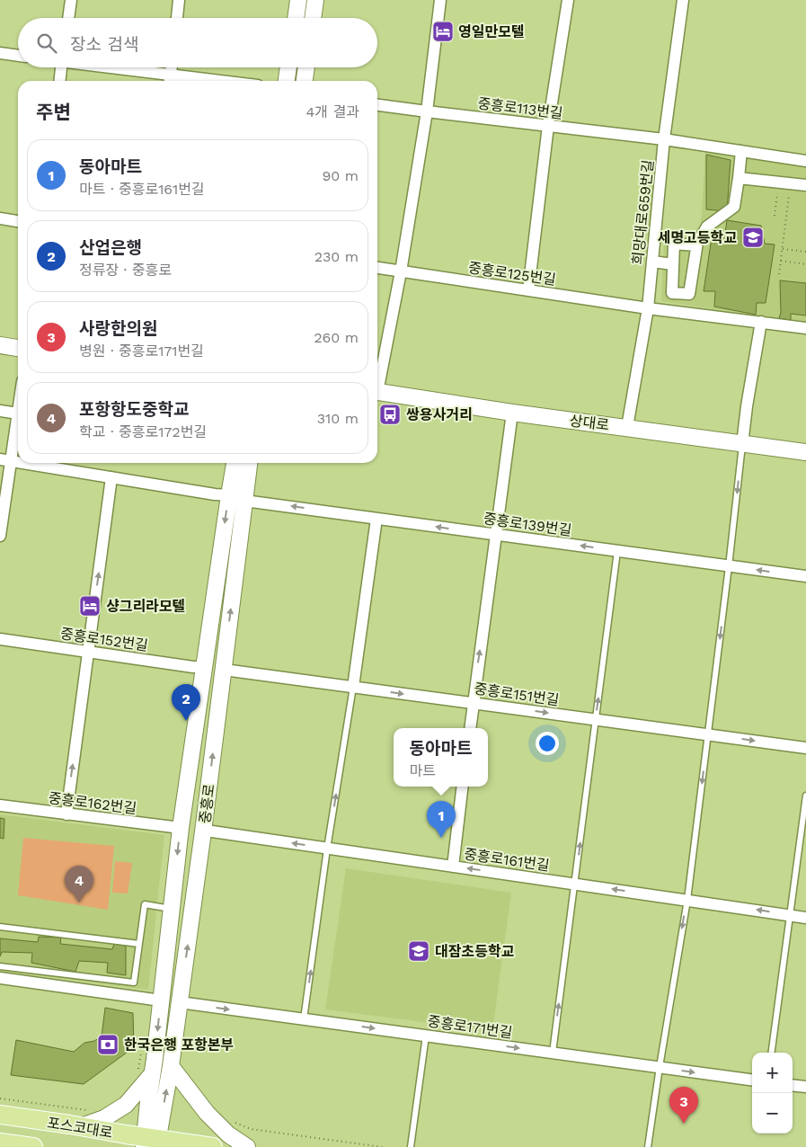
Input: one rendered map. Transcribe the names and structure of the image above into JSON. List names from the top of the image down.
{
  "streets": {
    "main road": ["상대로", "중흥로", "포스코대로"],
    "street": [
      "중흥로113번길",
      "희망대로659번길",
      "중흥로125번길",
      "중흥로139번길",
      "중흥로152번길",
      "중흥로151번길",
      "중흥로162번길",
      "중흥로161번길",
      "중흥로171번길"
    ]
  },
  "crossings": [
    ["중흥로113번길", "희망대로659번길"],
    ["희망대로659번길", "중흥로125번길"],
    ["희망대로659번길", "상대로"],
    ["중흥로139번길", "중흥로"],
    ["중흥로152번길", "중흥로"],
    ["중흥로151번길", "중흥로"],
    ["중흥로162번길", "중흥로"],
    ["중흥로", "중흥로161번길"],
    ["중흥로", "중흥로171번길"],
    ["중흥로", "포스코대로"]
  ],
  "one_way": [
    "중흥로139번길",
    "중흥로151번길",
    "중흥로161번길",
    "중흥로171번길"
  ],
  "places": {
    "hotel": ["영일만모텔", "샹그리라모텔"],
    "school or university": ["세명고등학교", "대잠초등학교"],
    "bus stop": ["쌍용사거리"],
    "bank": ["한국은행 포항본부"]
  },
  "page": {
    "search": "장소 검색",
    "heading": ["주변", "4개 결과"],
    "list": [
      {
        "mark": "1",
        "name": "동아마트",
        "note": "마트 · 중흥로161번길",
        "value": "90 m"
      },
      {
        "mark": "2",
        "name": "산업은행",
        "note": "정류장 · 중흥로",
        "value": "230 m"
      },
      {
        "mark": "3",
        "name": "사랑한의원",
        "note": "병원 · 중흥로171번길",
        "value": "260 m"
      },
      {
        "mark": "4",
        "name": "포항항도중학교",
        "note": "학교 · 중흥로172번길",
        "value": "310 m"
      }
    ],
    "pins": [
      "2",
      "1",
      "4",
      "3"
    ],
    "popup": ["동아마트", "마트"],
    "map_buttons": ["+", "−"]
  }
}
